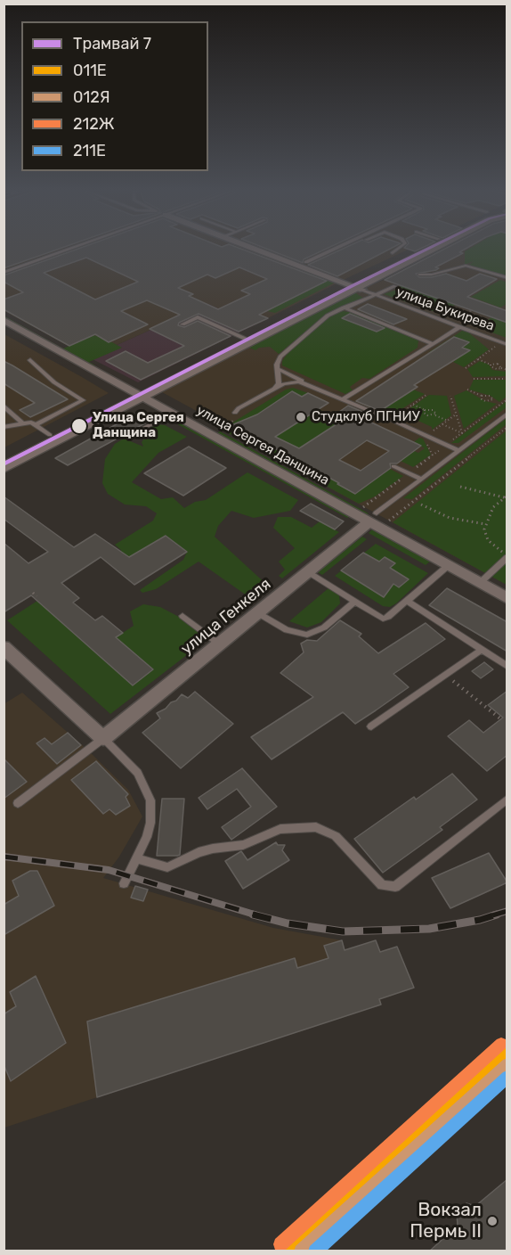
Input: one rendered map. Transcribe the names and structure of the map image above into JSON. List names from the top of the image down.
{
  "streets": {
    "street": ["улица Букирева", "улица Сергея Данщина", "улица Генкеля"]
  },
  "crossings": [
    ["улица Сергея Данщина", "улица Генкеля"]
  ],
  "places": ["Студклуб ПГНИУ", "Улица Сергея Данщина", "Вокзал Пермь II"],
  "lines": [
    "tram line 7",
    "transit line 212Ж",
    "transit line 011Е",
    "transit line 012Я",
    "transit line 211Е"
  ],
  "legend": [
    "Трамвай 7",
    "011Е",
    "012Я",
    "212Ж",
    "211Е"
  ]
}
